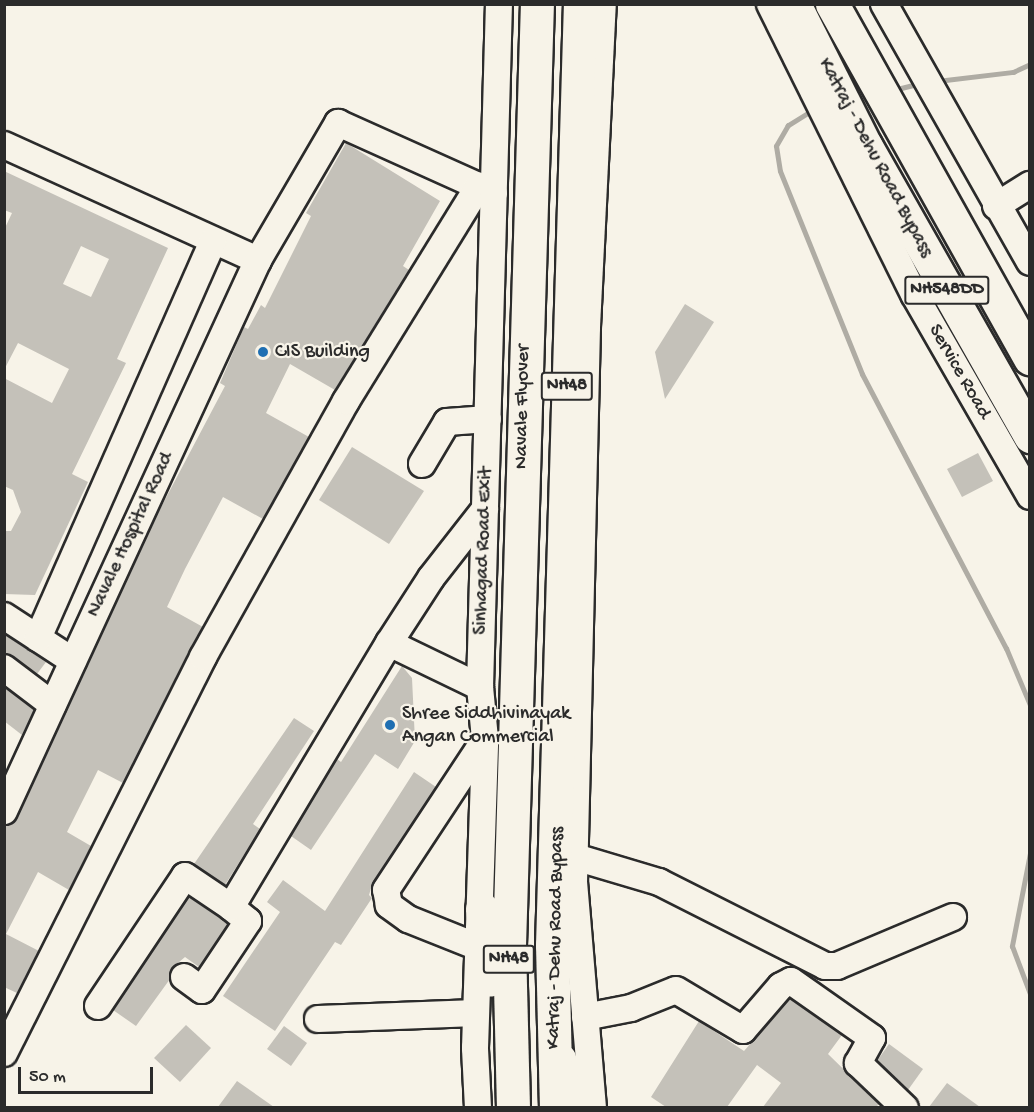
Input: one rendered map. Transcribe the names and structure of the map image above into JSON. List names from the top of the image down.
{
  "streets": {
    "highway": [
      "Katraj - Dehu Road Bypass",
      "NH548DD",
      "NH48",
      "Navale Flyover"
    ],
    "street": ["Service Road", "Navale Hospital Road", "Sinhagad Road Exit"]
  },
  "crossings": [
    ["Katraj - Dehu Road Bypass", "Service Road"],
    ["Navale Hospital Road", "Sinhagad Road Exit"]
  ],
  "places": ["CIS Building", "Shree Siddhivinayak Angan Commercial"],
  "scale_bar": "50 m"
}
